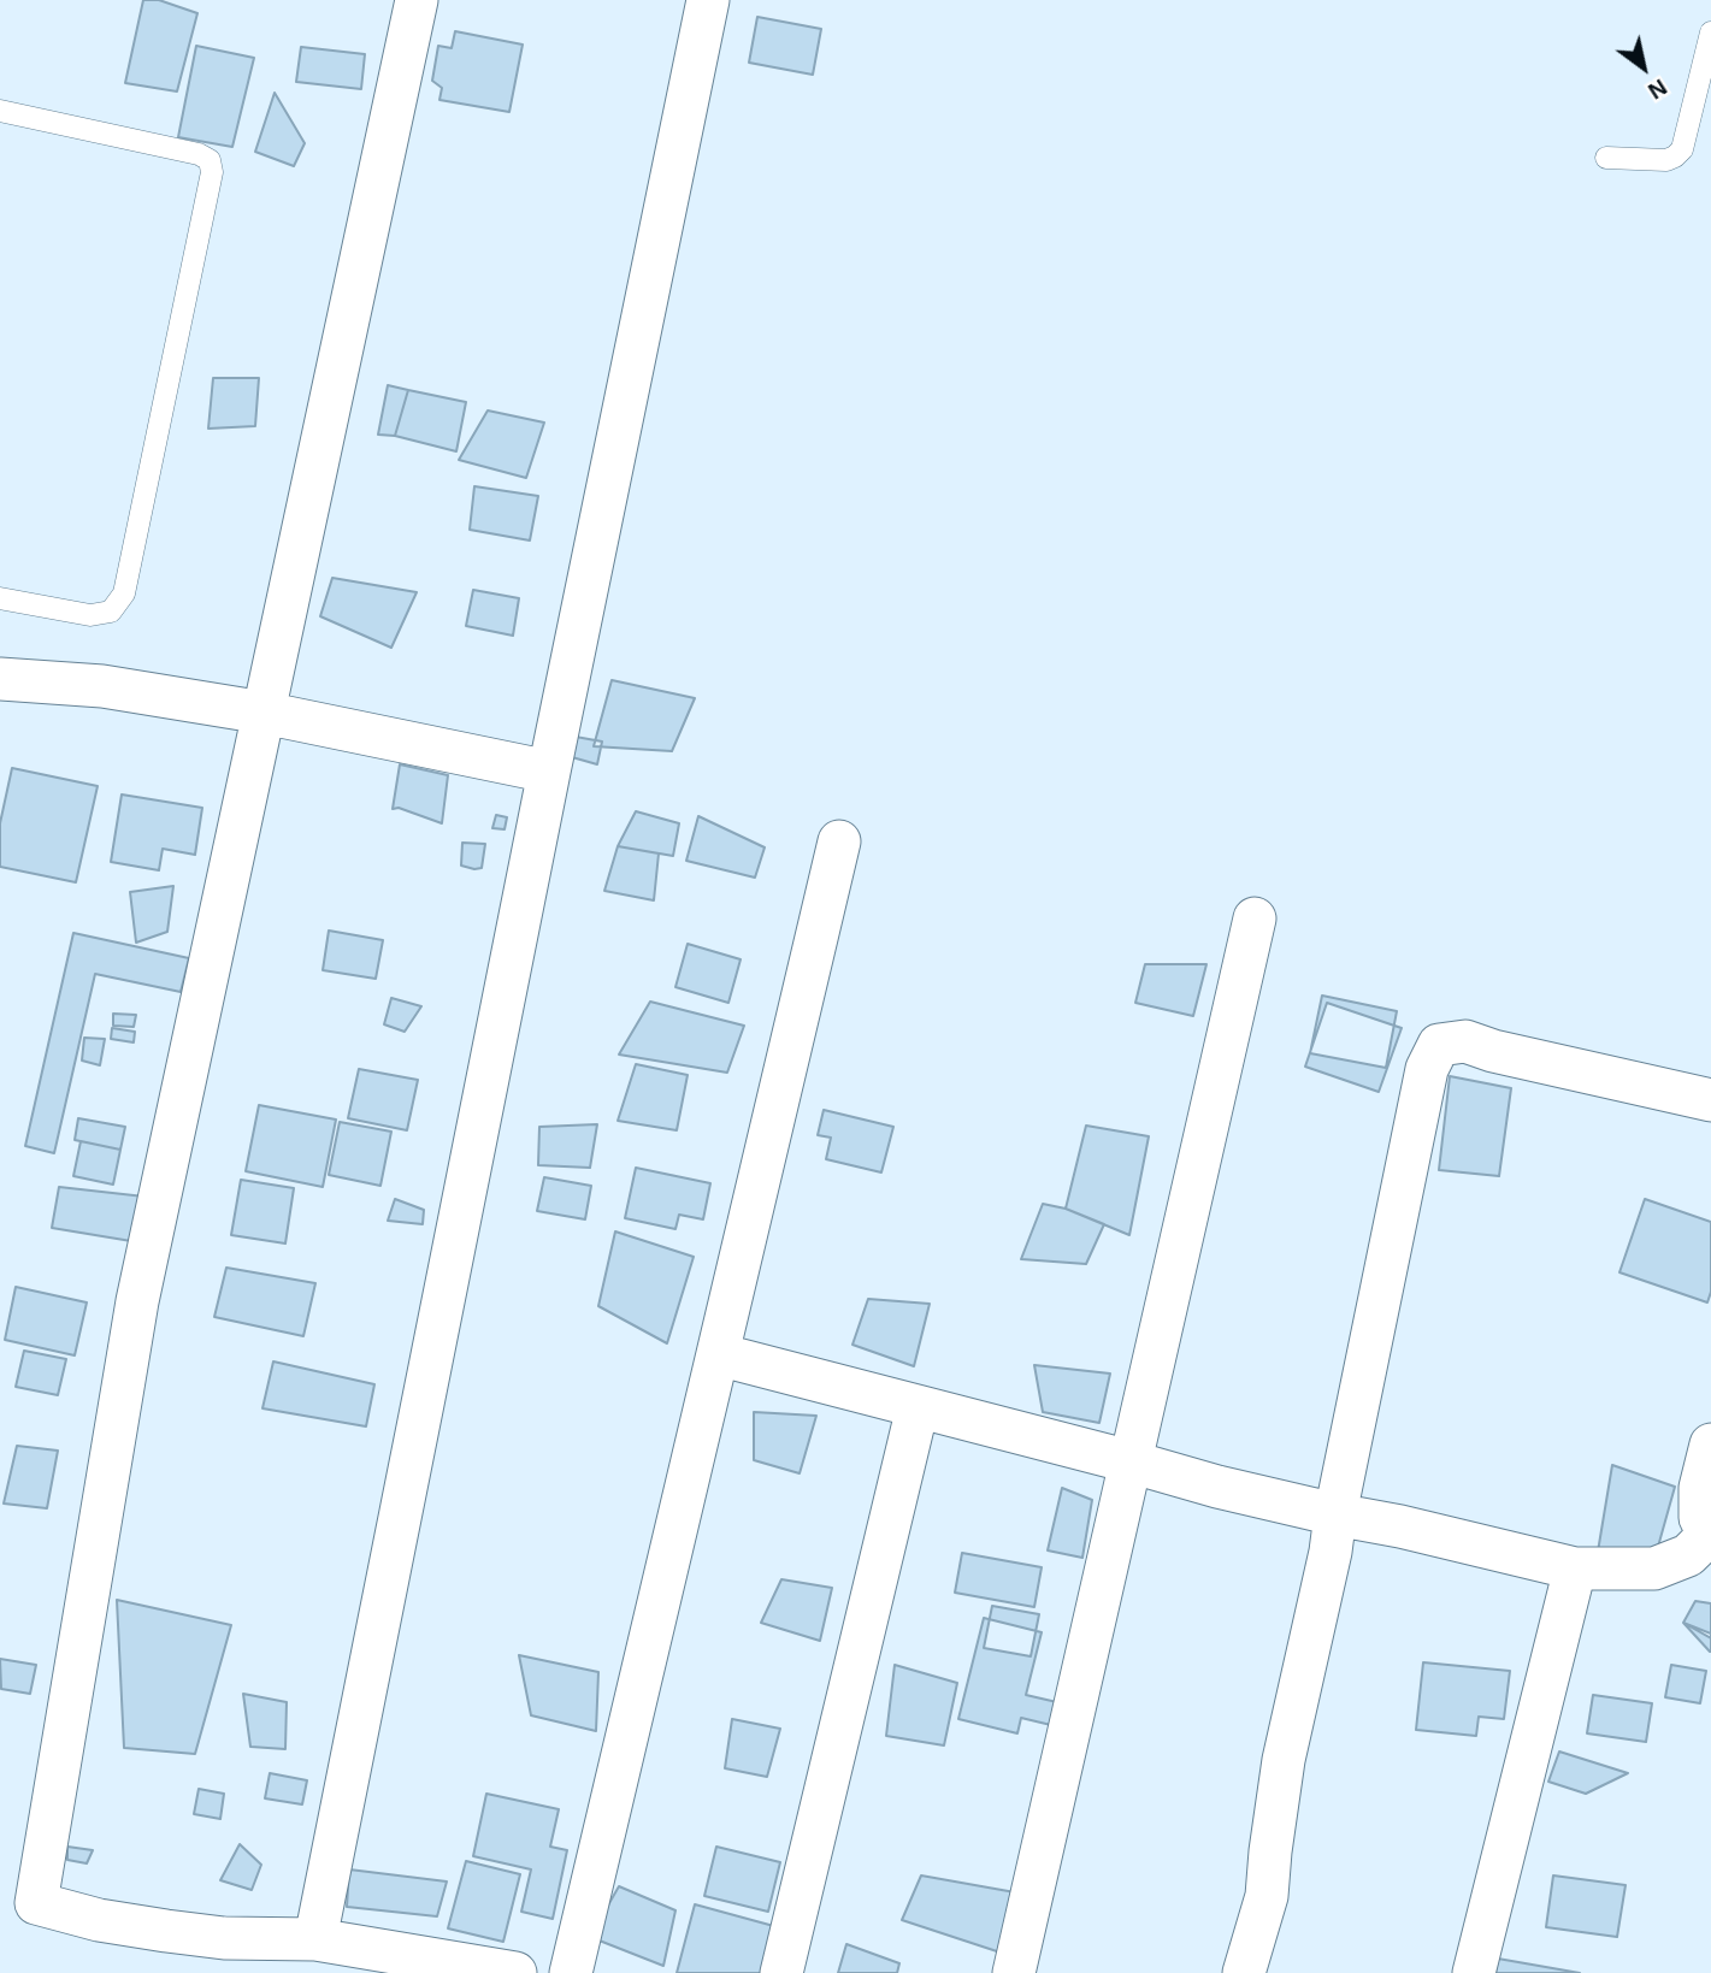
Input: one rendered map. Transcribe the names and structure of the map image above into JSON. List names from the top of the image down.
{
  "north": "bottom right"
}
